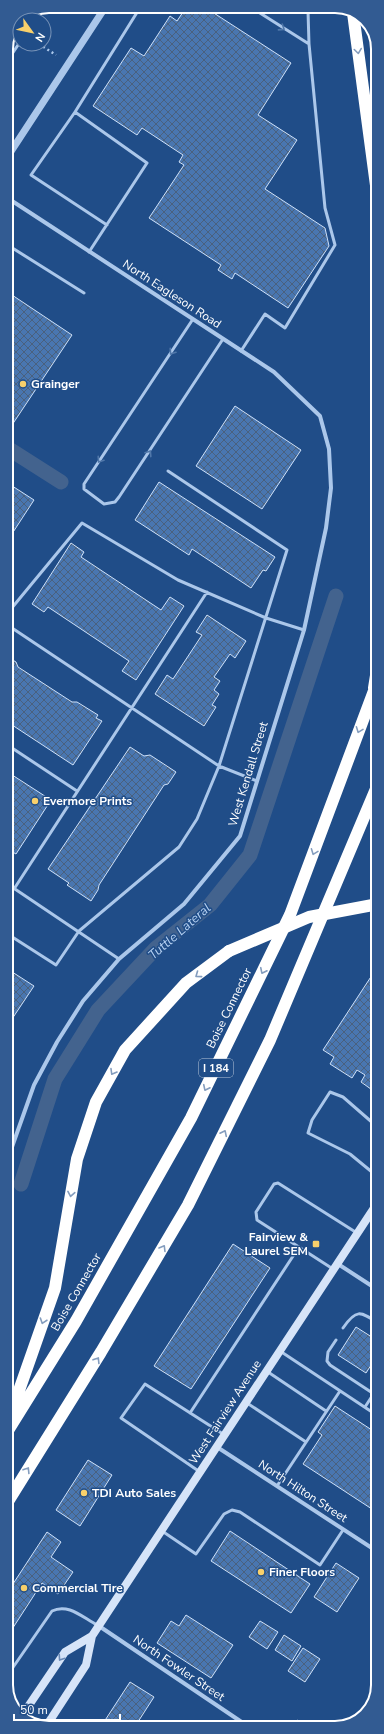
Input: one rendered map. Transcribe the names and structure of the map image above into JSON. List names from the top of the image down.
{
  "streets": {
    "highway": ["Boise Connector", "I 184"],
    "main road": ["West Fairview Avenue"],
    "street": [
      "North Eagleson Road",
      "West Kendall Street",
      "North Hilton Street",
      "North Fowler Street"
    ]
  },
  "crossings": [
    ["North Eagleson Road", "West Kendall Street"],
    ["West Fairview Avenue", "North Hilton Street"],
    ["West Fairview Avenue", "North Fowler Street"]
  ],
  "water": ["Tuttle Lateral"],
  "places": {
    "other": [
      "Grainger",
      "Evermore Prints",
      "TDI Auto Sales",
      "Finer Floors",
      "Commercial Tire"
    ],
    "transit": ["Fairview & Laurel SEM"]
  },
  "scale_bar": "50 m",
  "north": "bottom right"
}
